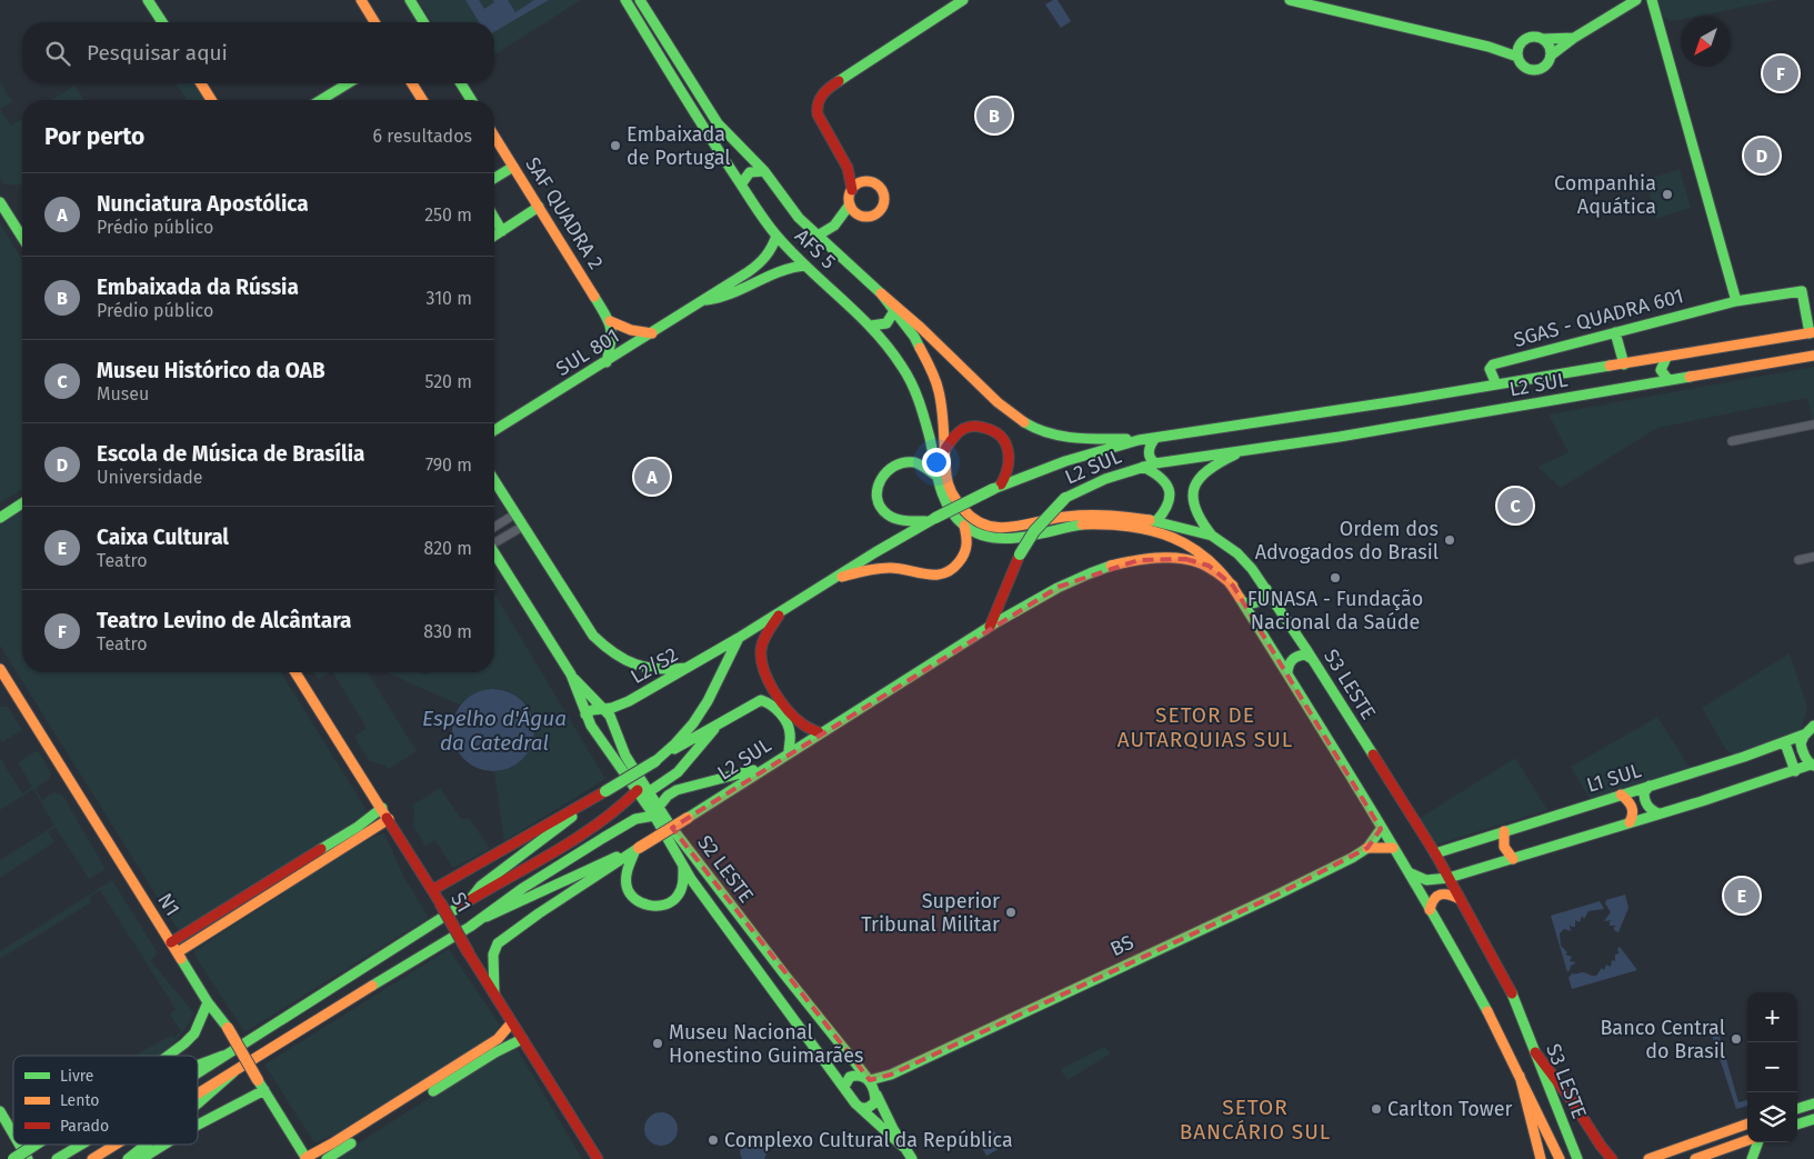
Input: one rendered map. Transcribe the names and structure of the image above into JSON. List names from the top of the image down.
{
  "streets": {
    "main road": [
      "SAF QUADRA 2",
      "AFS 5",
      "SGAS - QUADRA 601",
      "SUL 801",
      "L2 SUL",
      "L2/S2",
      "S3 LESTE",
      "L1 SUL",
      "S2 LESTE",
      "S1",
      "N1",
      "BS"
    ]
  },
  "crossings": [
    ["AFS 5", "SUL 801"],
    ["AFS 5", "S3 LESTE"],
    ["SGAS - QUADRA 601", "L2 SUL"],
    ["L2 SUL", "L2/S2"],
    ["L2 SUL", "S1"],
    ["L2/S2", "S2 LESTE"],
    ["S3 LESTE", "L1 SUL"],
    ["S3 LESTE", "BS"],
    ["S2 LESTE", "BS"]
  ],
  "districts": ["SETOR DE AUTARQUIAS SUL", "SETOR BANCÁRIO SUL"],
  "water": ["Espelho d'Água da Catedral"],
  "places": [
    "Embaixada de Portugal",
    "Companhia Aquática",
    "Ordem dos Advogados do Brasil",
    "FUNASA - Fundação Nacional da Saúde",
    "Superior Tribunal Militar",
    "Banco Central do Brasil",
    "Museu Nacional Honestino Guimarães",
    "Carlton Tower",
    "Complexo Cultural da República"
  ],
  "legend": ["Livre", "Lento", "Parado"],
  "north": "bottom left",
  "page": {
    "search": "Pesquisar aqui",
    "pins": [
      "F",
      "B",
      "D",
      "A",
      "C",
      "E"
    ],
    "heading": ["Por perto", "6 resultados"],
    "list": [
      {
        "mark": "A",
        "name": "Nunciatura Apostólica",
        "note": "Prédio público",
        "value": "250 m"
      },
      {
        "mark": "B",
        "name": "Embaixada da Rússia",
        "note": "Prédio público",
        "value": "310 m"
      },
      {
        "mark": "C",
        "name": "Museu Histórico da OAB",
        "note": "Museu",
        "value": "520 m"
      },
      {
        "mark": "D",
        "name": "Escola de Música de Brasília",
        "note": "Universidade",
        "value": "790 m"
      },
      {
        "mark": "E",
        "name": "Caixa Cultural",
        "note": "Teatro",
        "value": "820 m"
      },
      {
        "mark": "F",
        "name": "Teatro Levino de Alcântara",
        "note": "Teatro",
        "value": "830 m"
      }
    ],
    "map_buttons": ["+", "−"]
  }
}
